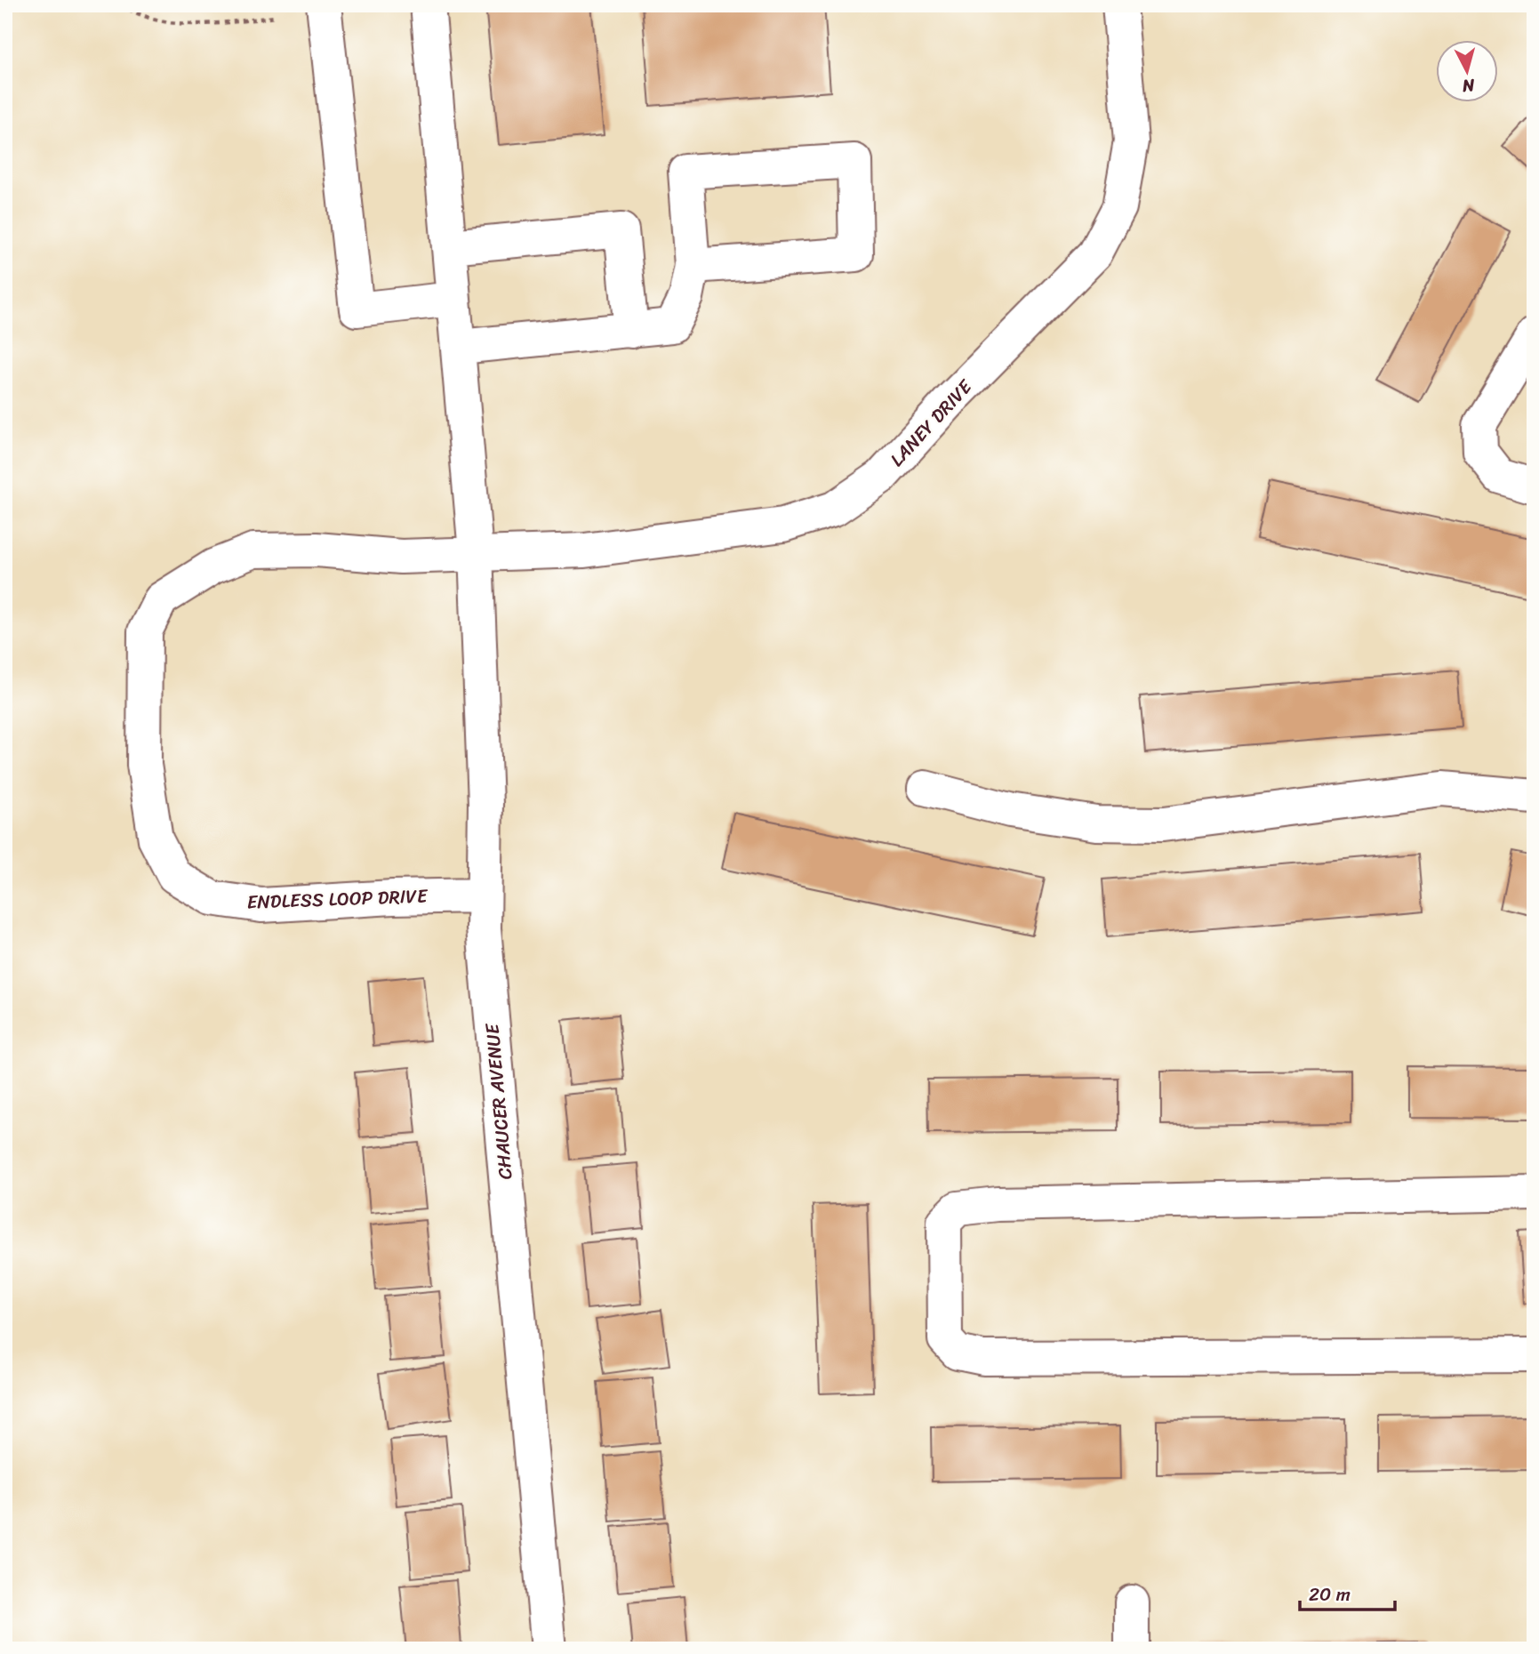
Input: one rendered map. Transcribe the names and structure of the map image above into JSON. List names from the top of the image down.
{
  "streets": {
    "street": ["LANEY DRIVE", "ENDLESS LOOP DRIVE", "CHAUCER AVENUE"]
  },
  "crossings": [
    ["LANEY DRIVE", "ENDLESS LOOP DRIVE"],
    ["LANEY DRIVE", "CHAUCER AVENUE"],
    ["ENDLESS LOOP DRIVE", "CHAUCER AVENUE"]
  ],
  "scale_bar": "20 m",
  "north": "bottom"
}
